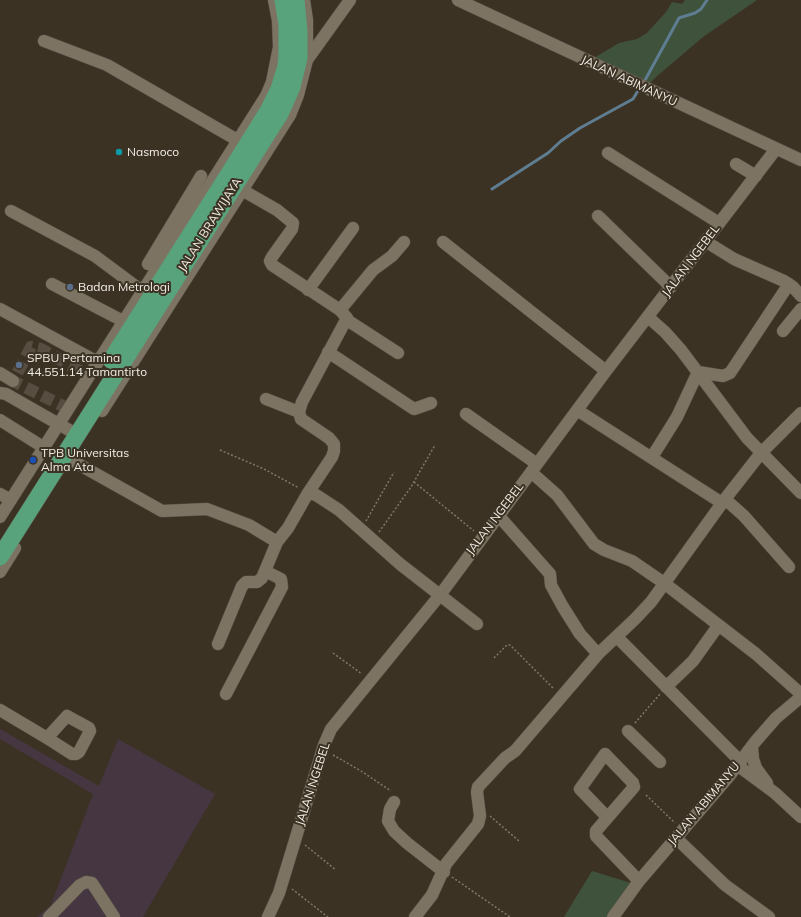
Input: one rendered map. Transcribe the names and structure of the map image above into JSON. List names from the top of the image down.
{
  "streets": {
    "highway": ["JALAN BRAWIJAYA"],
    "street": ["JALAN ABIMANYU", "JALAN NGEBEL"]
  },
  "crossings": [
    ["JALAN ABIMANYU", "JALAN NGEBEL"]
  ],
  "places": [
    "Nasmoco",
    "Badan Metrologi",
    "SPBU Pertamina 44.551.14 Tamantirto",
    "TPB Universitas Alma Ata"
  ]
}
